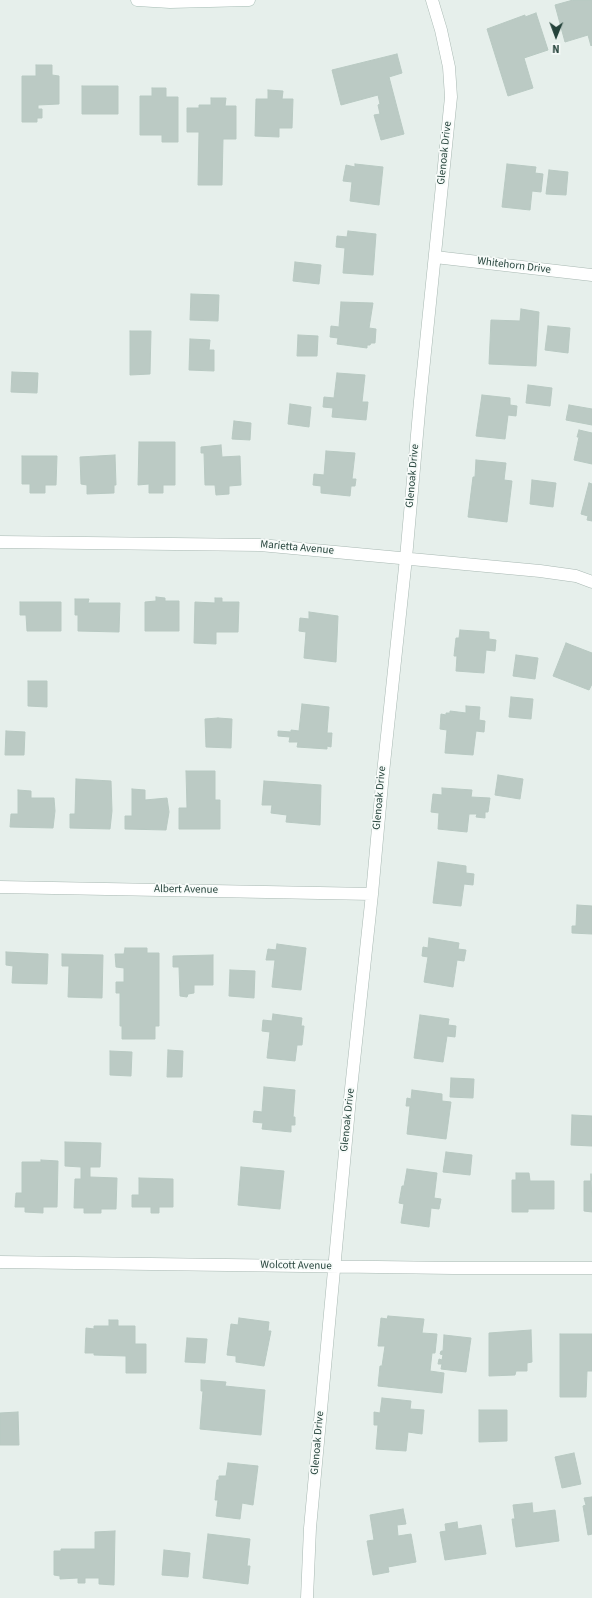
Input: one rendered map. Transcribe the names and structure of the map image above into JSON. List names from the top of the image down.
{
  "streets": {
    "street": [
      "Glenoak Drive",
      "Whitehorn Drive",
      "Marietta Avenue",
      "Albert Avenue",
      "Wolcott Avenue"
    ]
  },
  "crossings": [
    ["Glenoak Drive", "Whitehorn Drive"],
    ["Glenoak Drive", "Marietta Avenue"],
    ["Glenoak Drive", "Albert Avenue"],
    ["Glenoak Drive", "Wolcott Avenue"]
  ],
  "north": "bottom"
}
